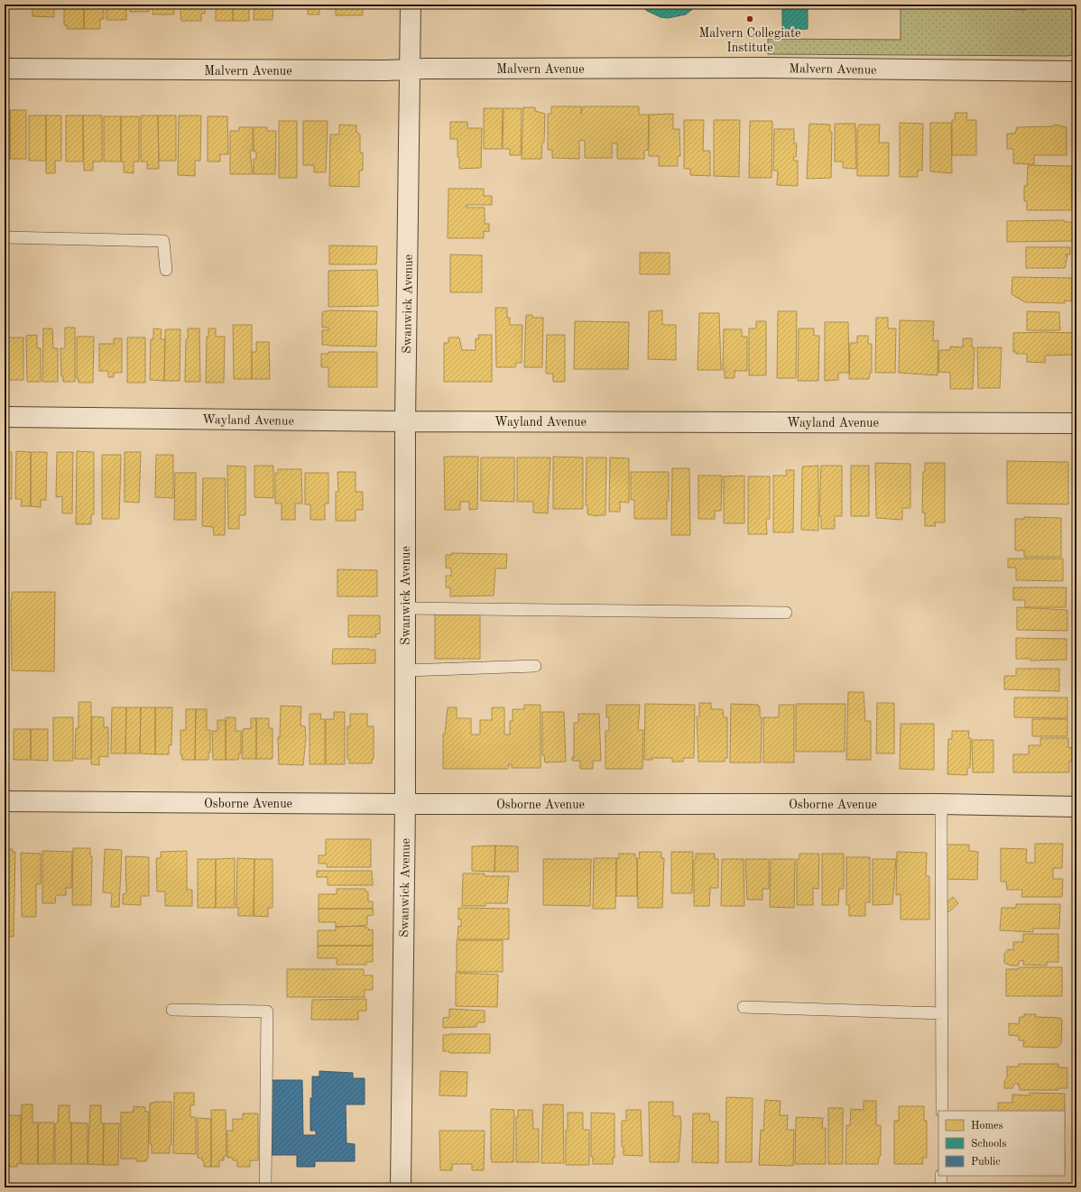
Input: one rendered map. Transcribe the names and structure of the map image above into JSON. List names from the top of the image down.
{
  "streets": {
    "street": [
      "Malvern Avenue",
      "Swanwick Avenue",
      "Wayland Avenue",
      "Osborne Avenue"
    ]
  },
  "crossings": [
    ["Malvern Avenue", "Swanwick Avenue"],
    ["Swanwick Avenue", "Wayland Avenue"],
    ["Swanwick Avenue", "Osborne Avenue"]
  ],
  "places": ["Malvern Collegiate Institute"],
  "legend": ["Homes", "Schools", "Public"]
}
